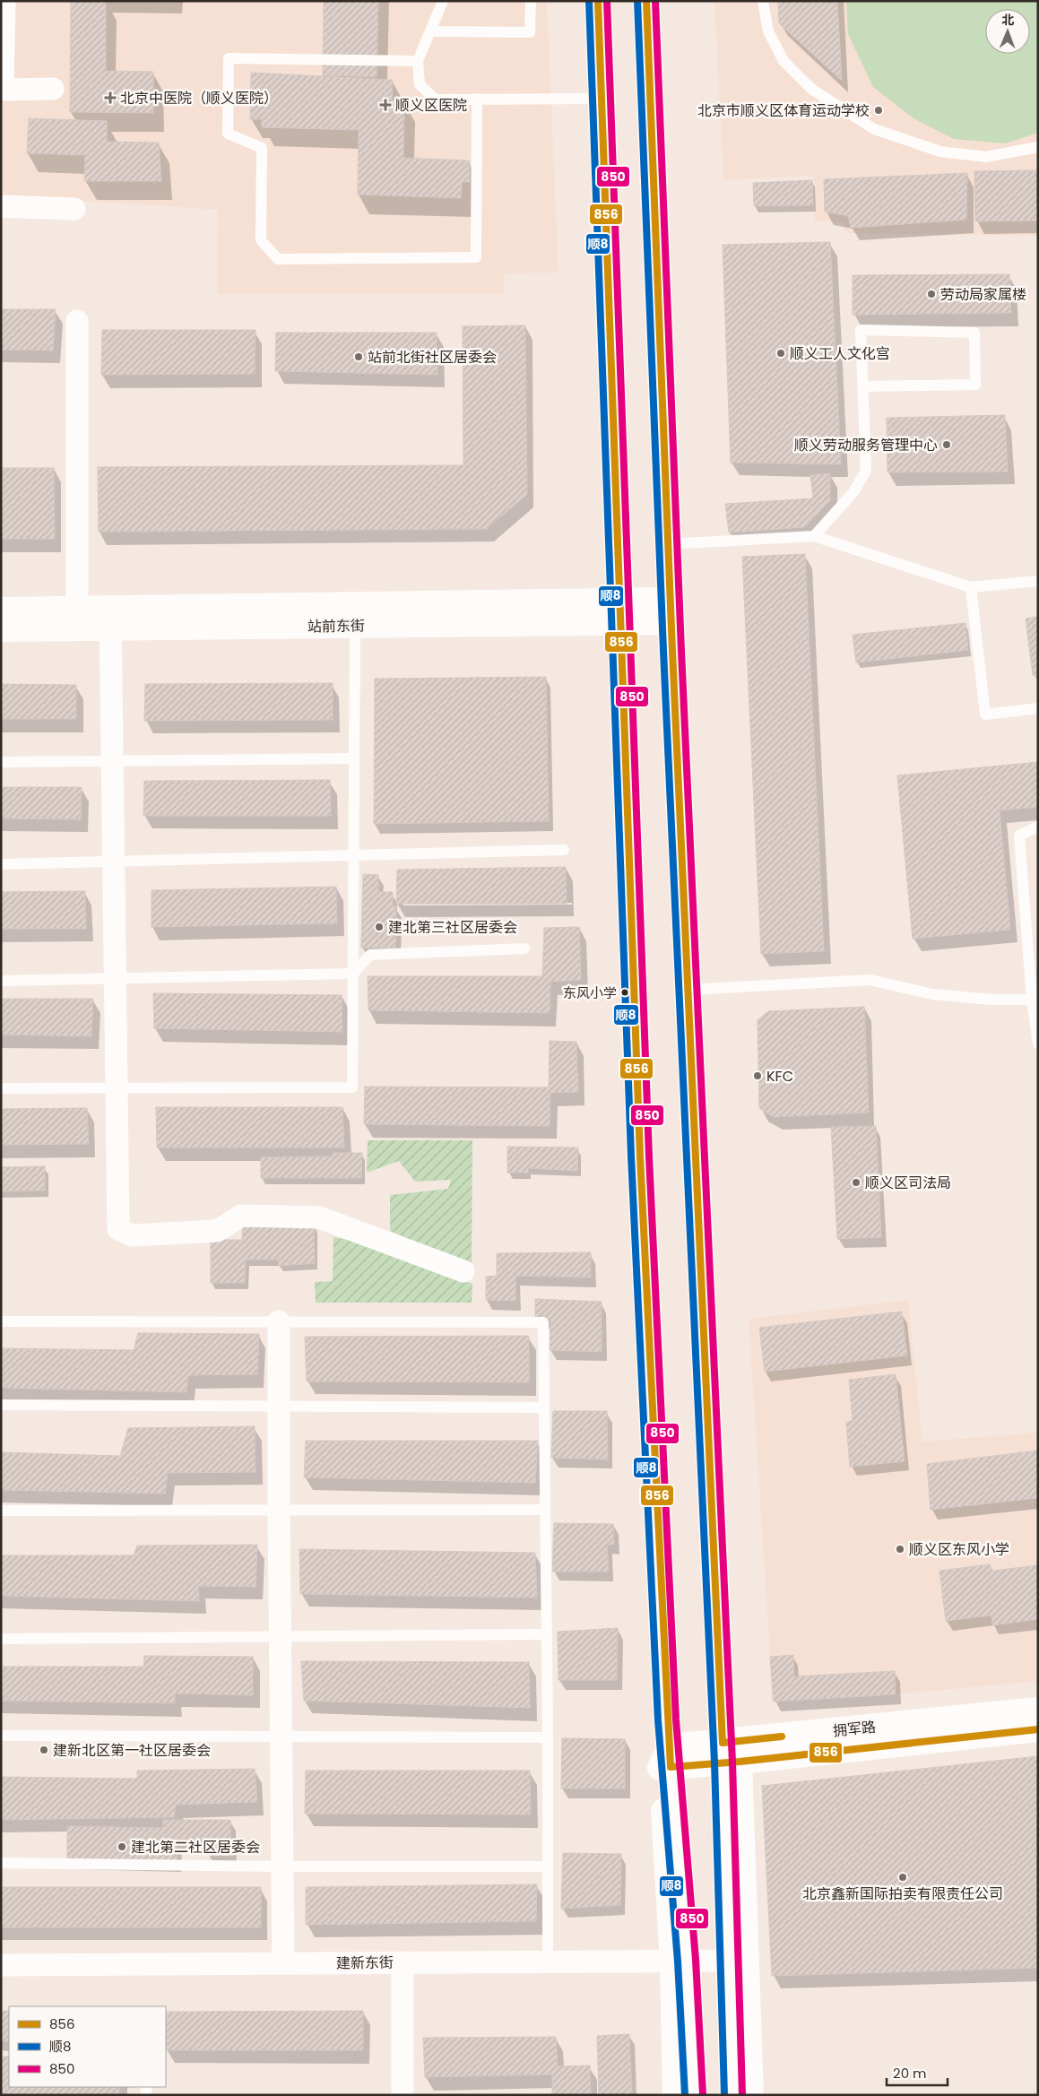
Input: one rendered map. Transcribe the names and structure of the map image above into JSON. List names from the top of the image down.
{
  "streets": {
    "main road": ["站前东街", "拥军路"],
    "street": ["建新东街"]
  },
  "places": {
    "health": ["北京中医院（顺义医院）", "顺义区医院"],
    "other": [
      "北京市顺义区体育运动学校",
      "劳动局家属楼",
      "顺义工人文化宫",
      "站前北街社区居委会",
      "顺义劳动服务管理中心",
      "建北第三社区居委会",
      "东风小学",
      "KFC",
      "顺义区司法局",
      "顺义区东风小学",
      "建新北区第一社区居委会",
      "建北第二社区居委会",
      "北京鑫新国际拍卖有限责任公司"
    ]
  },
  "lines": ["transit line 856", "transit line 顺8", "transit line 850"],
  "legend": ["856", "顺8", "850"],
  "scale_bar": "20 m",
  "north": "top"
}
